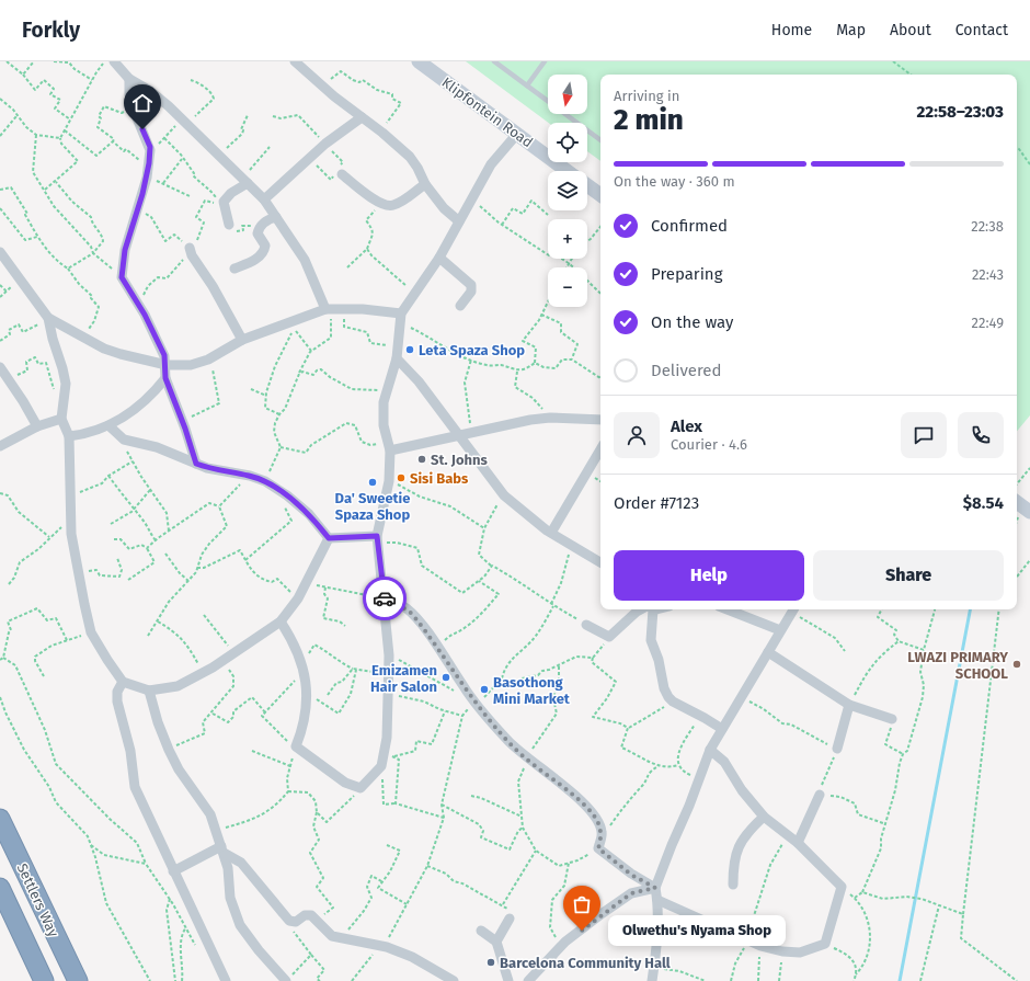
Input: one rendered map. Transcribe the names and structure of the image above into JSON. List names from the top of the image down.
{
  "streets": {
    "highway": ["Settlers Way"],
    "main road": ["Klipfontein Road"]
  },
  "places": [
    "Leta Spaza Shop",
    "St. Johns",
    "Sisi Babs",
    "Da' Sweetie Spaza Shop",
    "LWAZI PRIMARY SCHOOL",
    "Emizamen Hair Salon",
    "Basothong Mini Market",
    "Olwethu's Nyama Shop",
    "Barcelona Community Hall"
  ],
  "north": "bottom",
  "page": {
    "header": "Forkly",
    "nav": [
      "Home",
      "Map",
      "About",
      "Contact"
    ],
    "map_buttons": ["+", "−"],
    "heading": ["2 min", "Arriving in", "22:58–23:03"],
    "panel": [
      "Alex",
      "Courier · 4.6",
      "Order #7123",
      "$8.54"
    ],
    "bar": "On the way · 360 m",
    "list": [
      ["Confirmed", "22:38"],
      ["Preparing", "22:43"],
      ["On the way", "22:49"],
      "Delivered"
    ],
    "buttons": ["Help", "Share"],
    "bubble": "Olwethu's Nyama Shop"
  }
}
